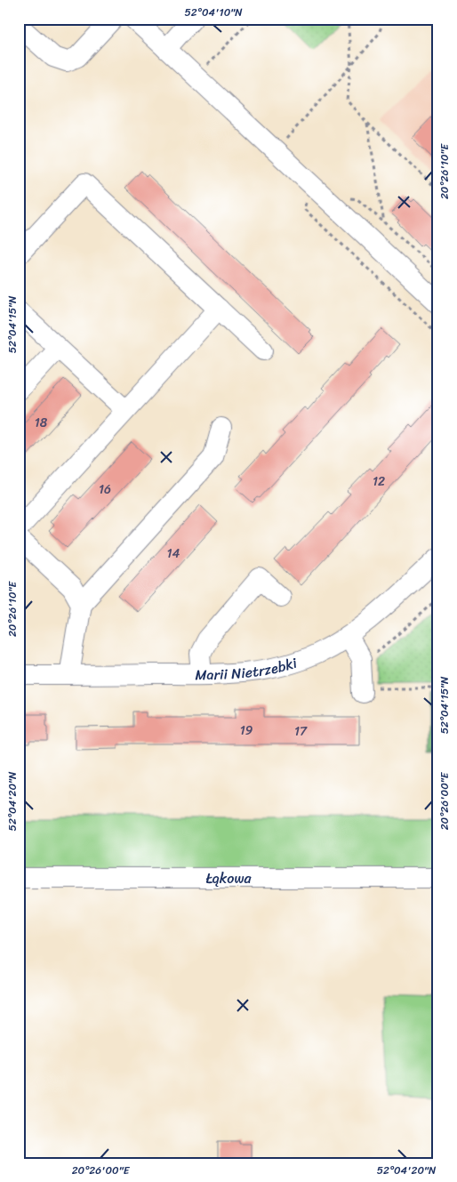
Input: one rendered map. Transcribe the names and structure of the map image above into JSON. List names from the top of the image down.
{
  "streets": {
    "street": ["Marii Nietrzebki", "Łąkowa"]
  },
  "house_numbers": [
    "18",
    "12",
    "16",
    "14",
    "19",
    "17"
  ],
  "coordinates": [
    "52°04'10\"N",
    "20°26'10\"E",
    "52°04'15\"N",
    "52°04'20\"N",
    "20°26'00\"E"
  ]
}
